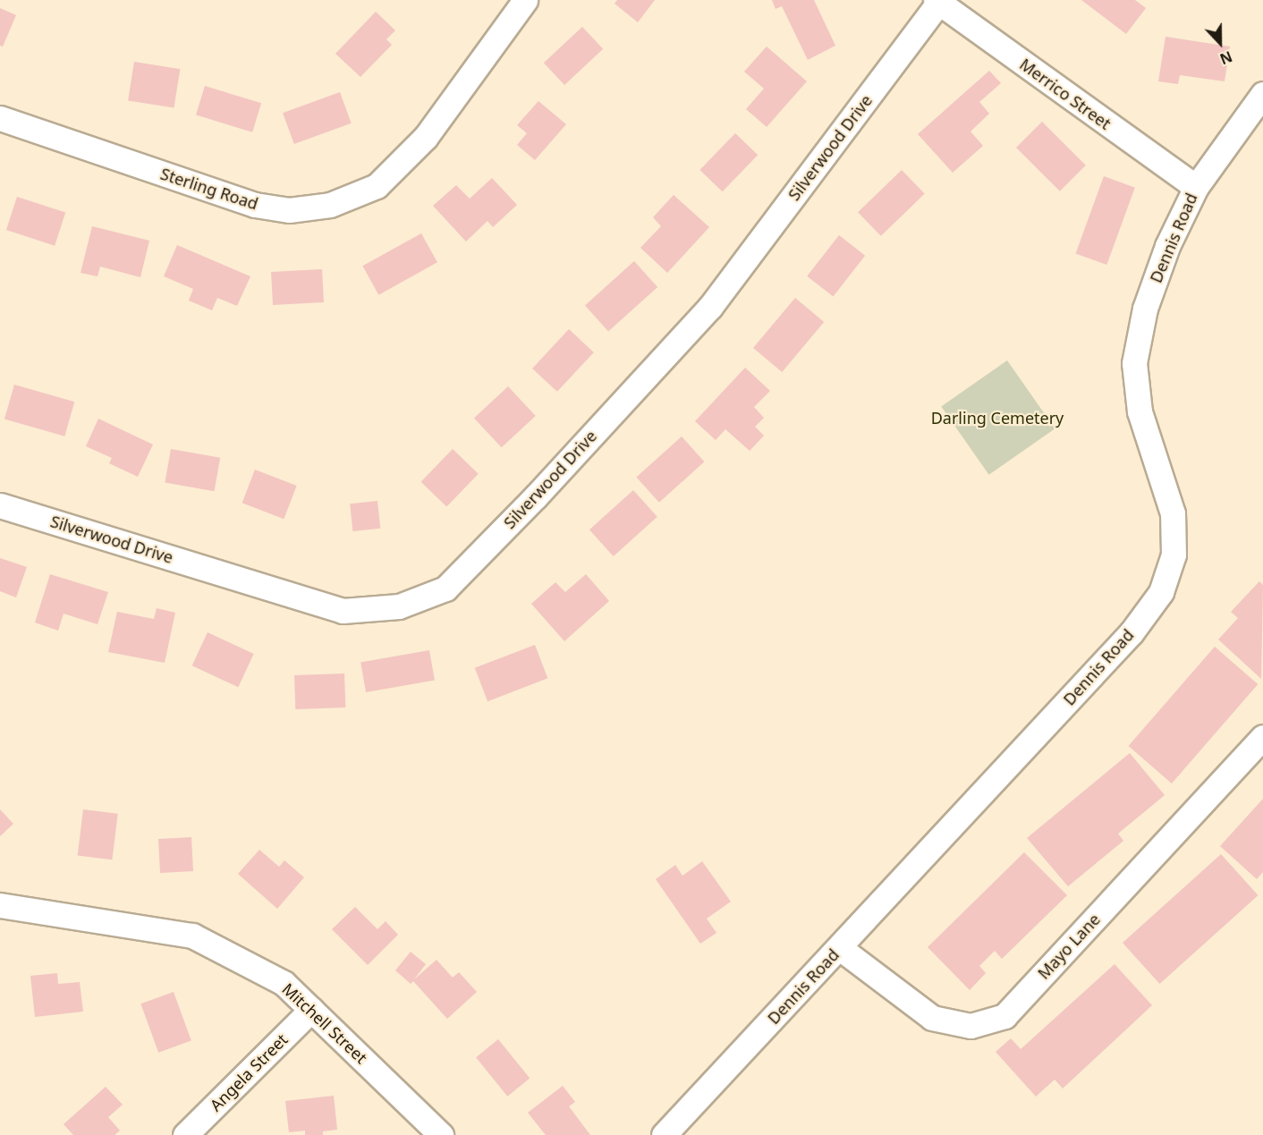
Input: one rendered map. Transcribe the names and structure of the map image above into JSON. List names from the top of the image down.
{
  "streets": {
    "street": [
      "Merrico Street",
      "Silverwood Drive",
      "Sterling Road",
      "Dennis Road",
      "Mayo Lane",
      "Mitchell Street",
      "Angela Street"
    ]
  },
  "crossings": [
    ["Merrico Street", "Silverwood Drive"],
    ["Merrico Street", "Dennis Road"],
    ["Dennis Road", "Mayo Lane"],
    ["Mitchell Street", "Angela Street"]
  ],
  "parks": ["Darling Cemetery"],
  "north": "bottom"
}
